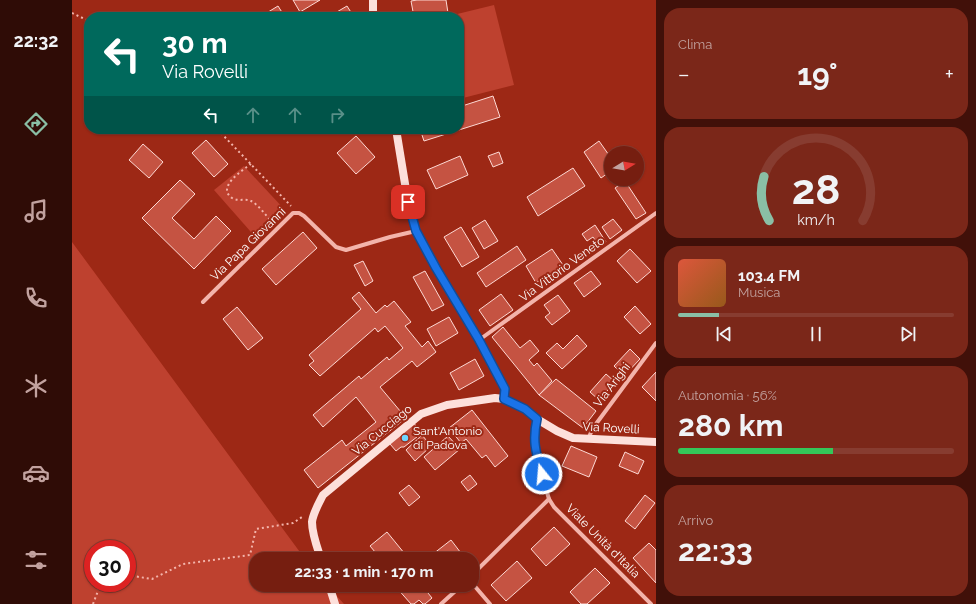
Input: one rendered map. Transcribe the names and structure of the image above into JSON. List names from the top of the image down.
{
  "streets": {
    "street": [
      "Via Papa Giovanni",
      "Via Vittorio Veneto",
      "Via Arighi",
      "Via Rovelli",
      "Via Cucciago",
      "Viale Unità d'Italia"
    ]
  },
  "crossings": [
    ["Via Arighi", "Via Rovelli"],
    ["Via Rovelli", "Via Cucciago"],
    ["Via Rovelli", "Viale Unità d'Italia"]
  ],
  "places": ["Sant'Antonio di Padova"],
  "north": "right",
  "page": {
    "tabs": "22:32",
    "tile": [
      "Clima",
      ["Autonomia · 56%", "280 km"],
      ["Arrivo", "22:33"]
    ],
    "turn": ["30 m", "Via Rovelli"],
    "heat": ["−", "19°", "+"],
    "song": ["103.4 FM", "Musica"],
    "limit": "30",
    "trip": "22:33 · 1 min · 170 m",
    "gauge": ["28", "km/h"]
  }
}
